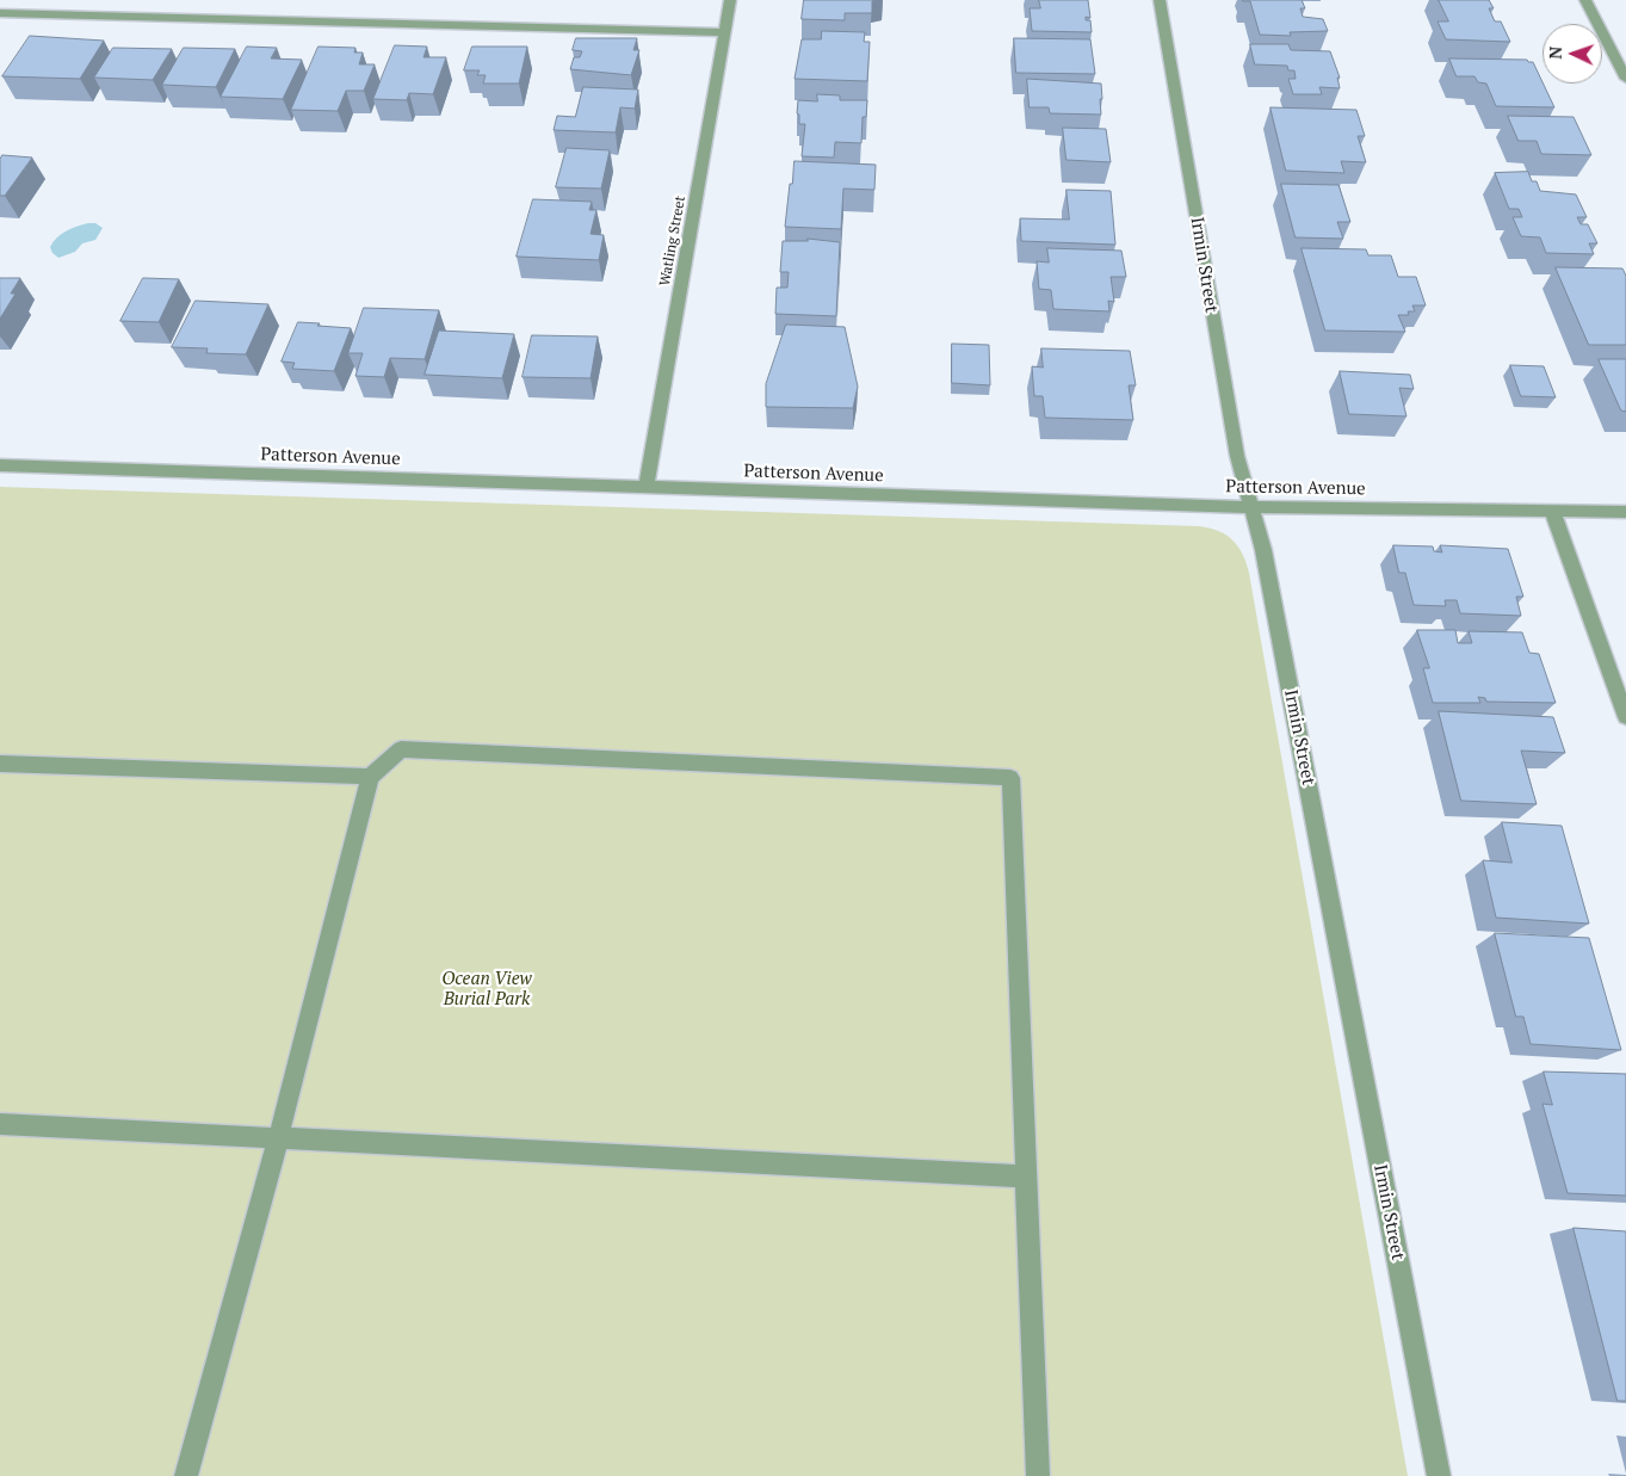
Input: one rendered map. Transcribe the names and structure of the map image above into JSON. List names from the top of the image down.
{
  "streets": {
    "street": ["Watling Street", "Irmin Street", "Patterson Avenue"]
  },
  "crossings": [
    ["Watling Street", "Patterson Avenue"],
    ["Irmin Street", "Patterson Avenue"]
  ],
  "parks": ["Ocean View Burial Park"],
  "north": "left"
}
